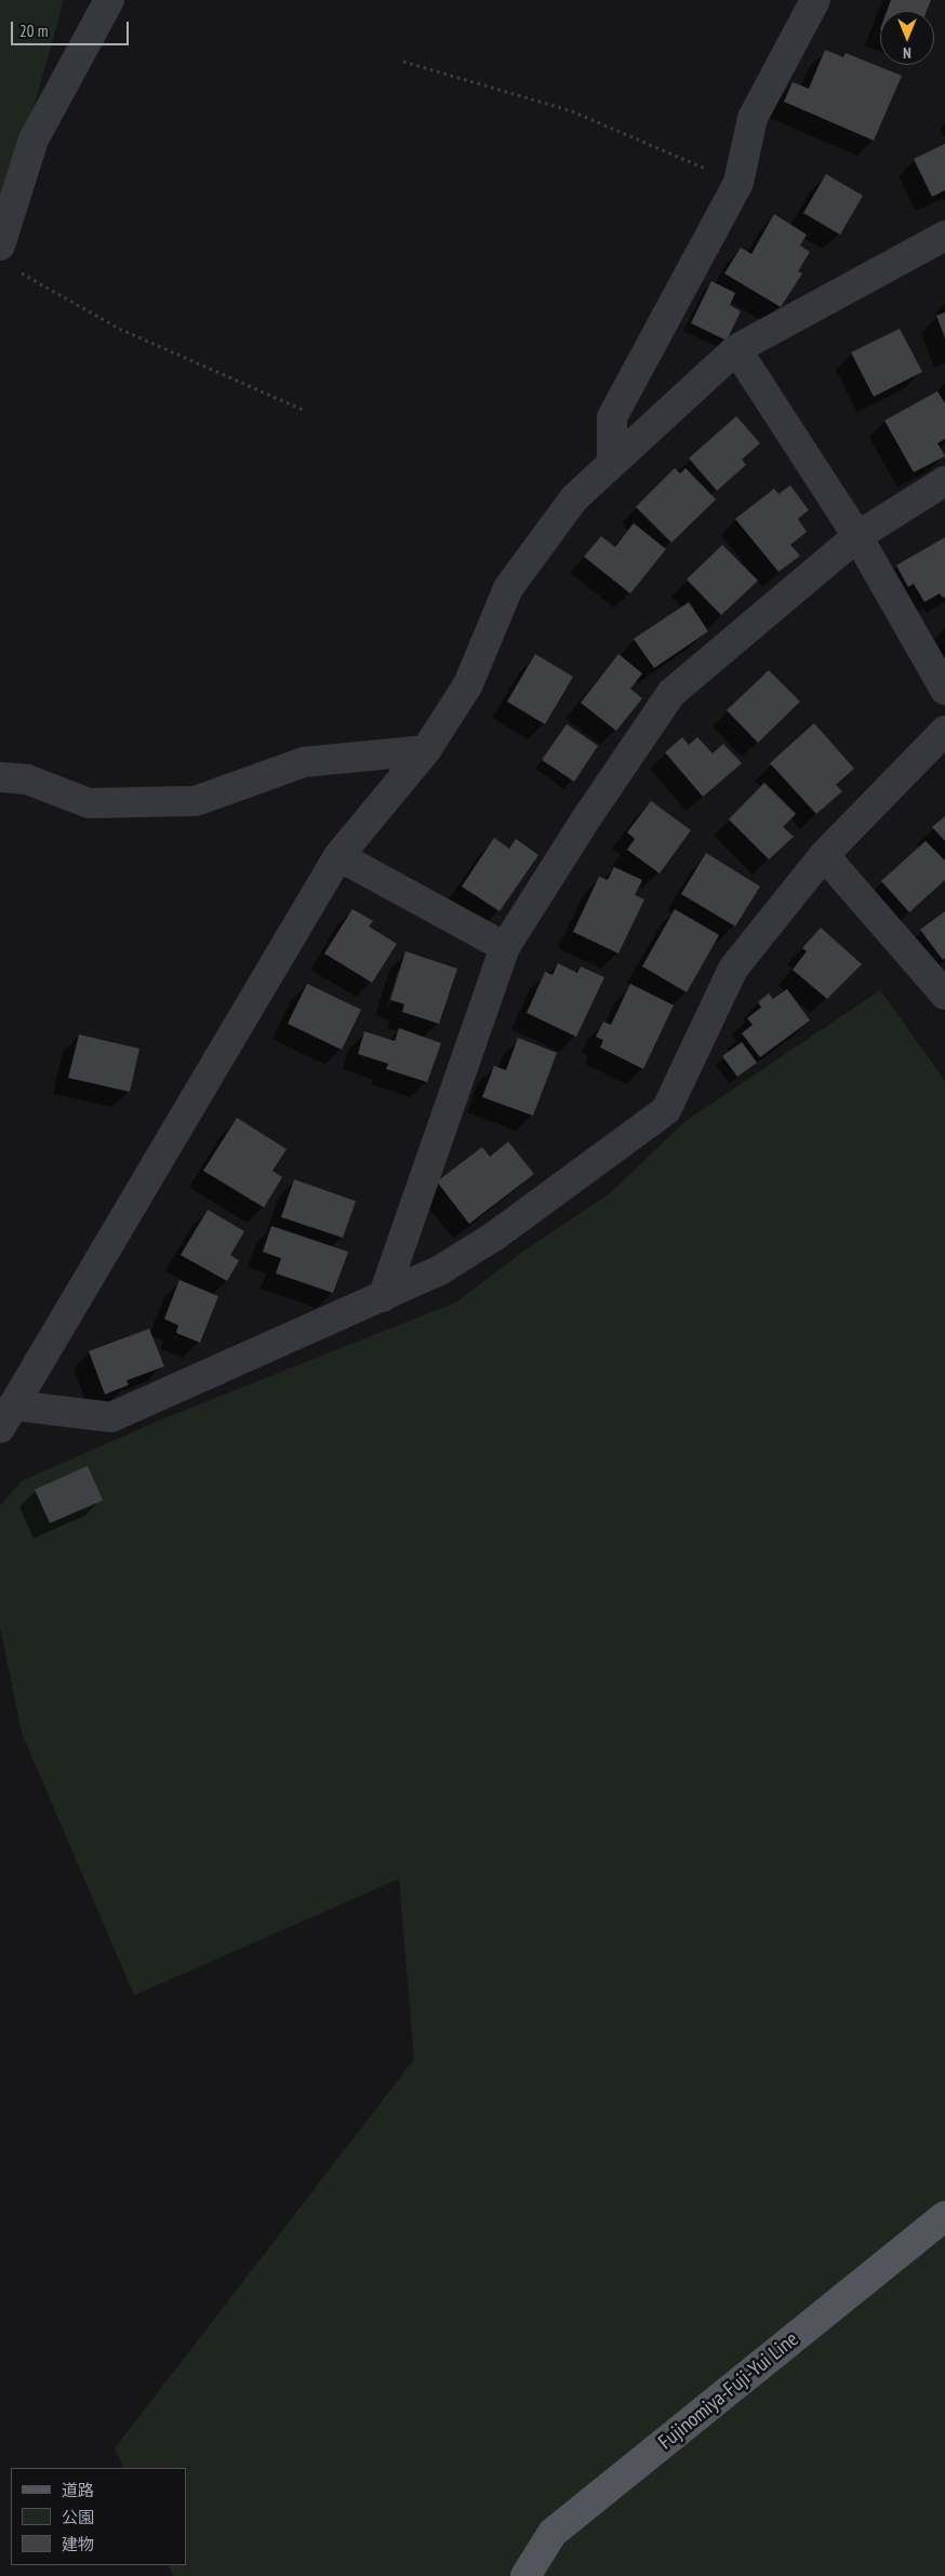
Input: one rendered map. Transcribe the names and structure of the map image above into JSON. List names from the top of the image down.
{
  "streets": {
    "main road": ["Fujinomiya-Fuji-Yui Line"]
  },
  "legend": ["道路", "公園", "建物"],
  "scale_bar": "20 m",
  "north": "bottom"
}
